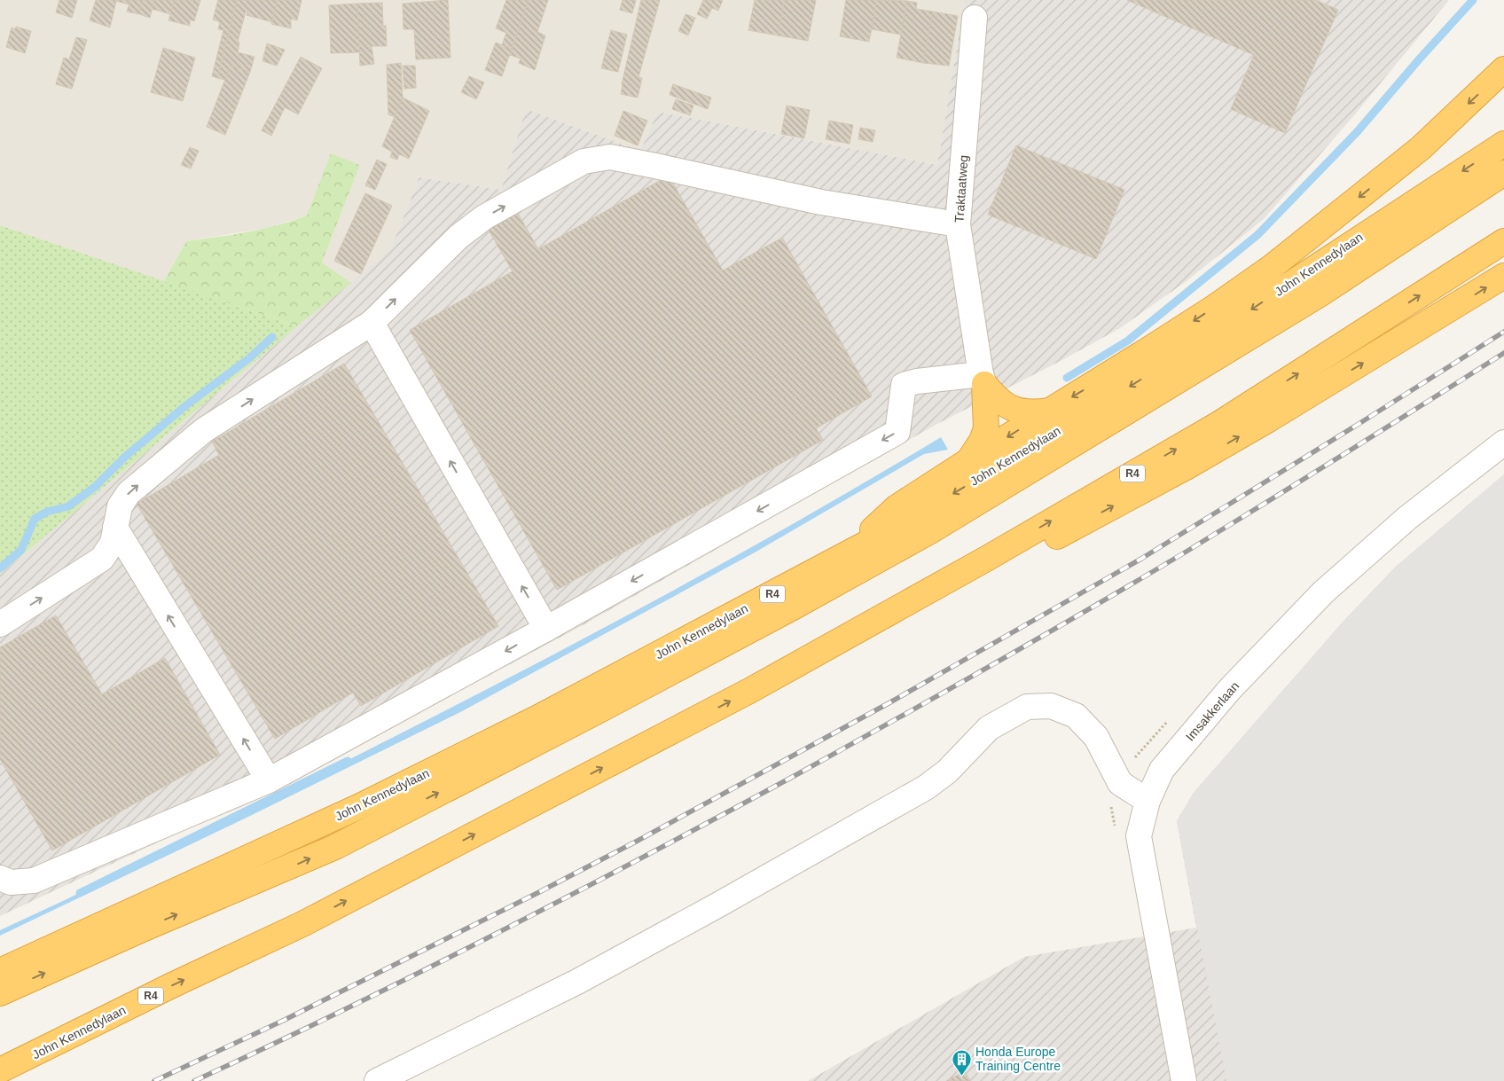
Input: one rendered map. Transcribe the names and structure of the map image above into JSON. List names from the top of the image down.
{
  "streets": {
    "highway": ["John Kennedylaan", "R4"],
    "street": ["Traktaatweg", "Imsakkerlaan"]
  },
  "places": {
    "building": ["Honda Europe Training Centre"]
  }
}
